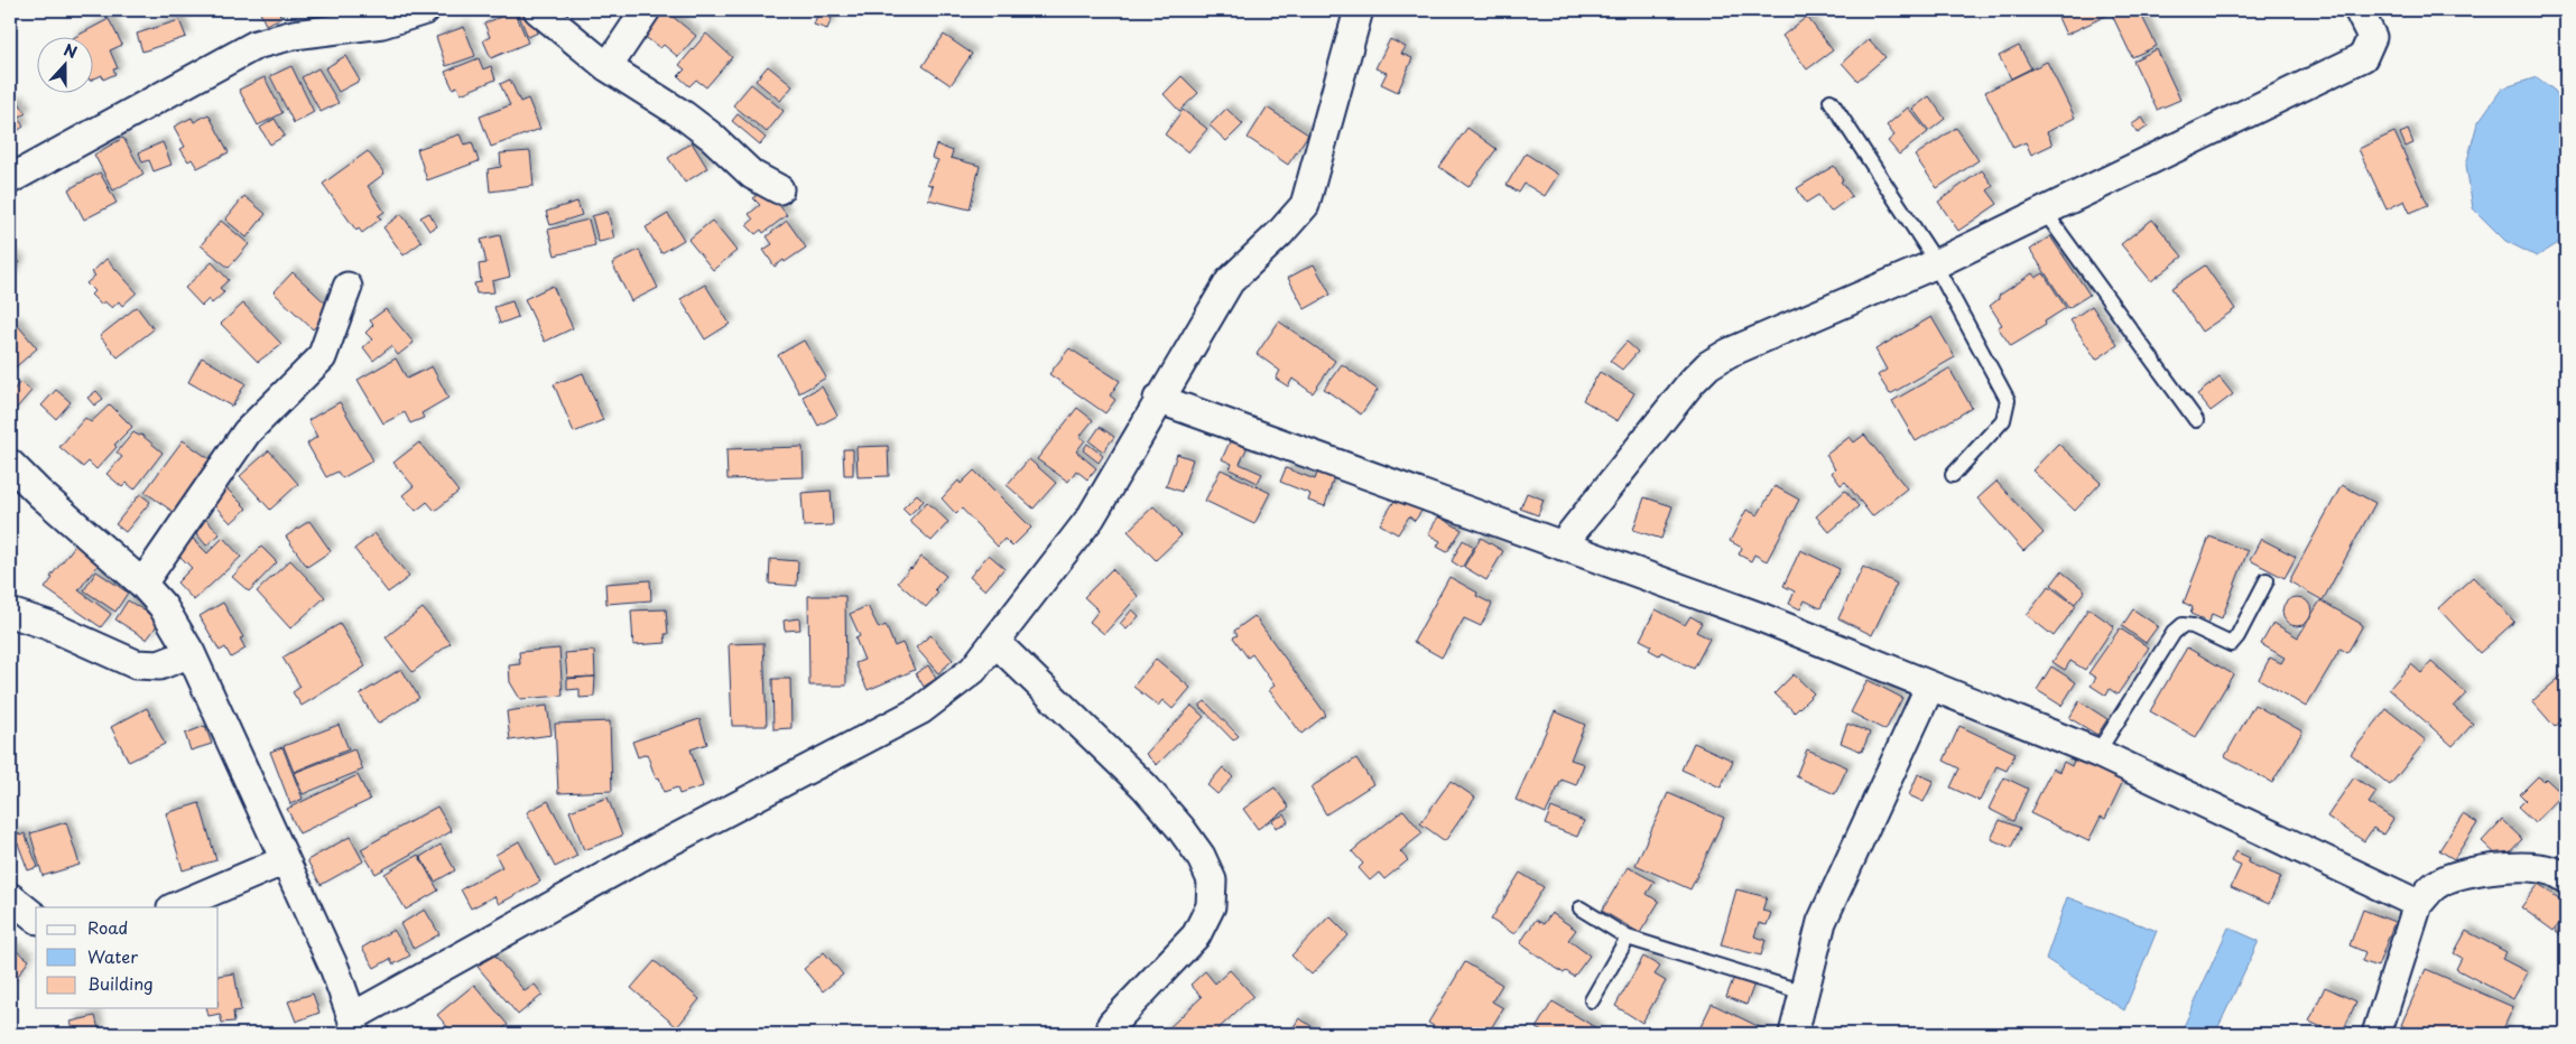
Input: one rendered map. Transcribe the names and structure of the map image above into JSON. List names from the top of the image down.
{
  "legend": ["Road", "Water", "Building"],
  "north": "top"
}
